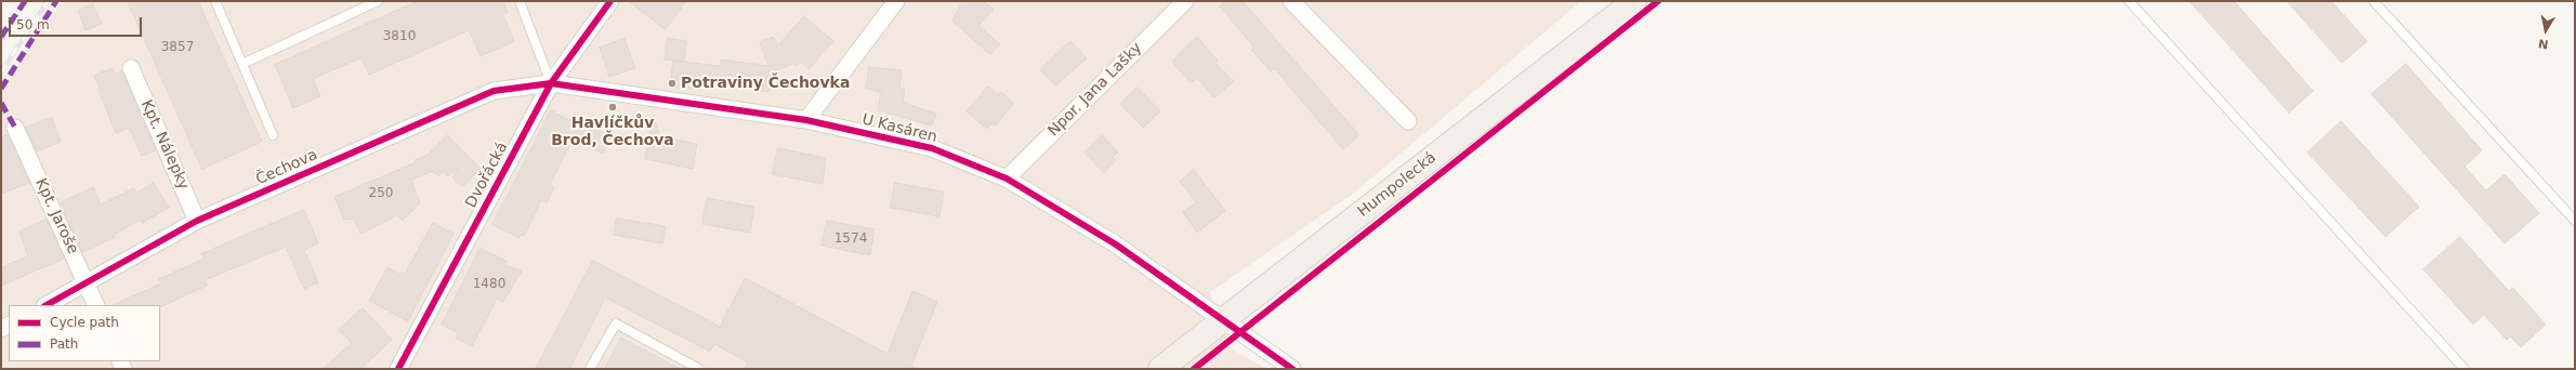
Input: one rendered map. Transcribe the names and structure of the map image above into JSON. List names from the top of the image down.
{
  "streets": {
    "main road": ["Humpolecká"],
    "street": [
      "Npor. Jana Lašky",
      "U Kasáren",
      "Kpt. Nálepky",
      "Čechova",
      "Dvořácká",
      "Kpt. Jaroše"
    ]
  },
  "crossings": [
    ["Npor. Jana Lašky", "U Kasáren"],
    ["U Kasáren", "Čechova"],
    ["U Kasáren", "Dvořácká"],
    ["U Kasáren", "Humpolecká"],
    ["Kpt. Nálepky", "Čechova"],
    ["Čechova", "Dvořácká"],
    ["Čechova", "Kpt. Jaroše"]
  ],
  "places": ["Potraviny Čechovka", "Havlíčkův Brod, Čechova"],
  "house_numbers": [
    "3810",
    "3857",
    "250",
    "1574",
    "1480"
  ],
  "legend": ["Cycle path", "Path"],
  "scale_bar": "50 m",
  "north": "bottom"
}
